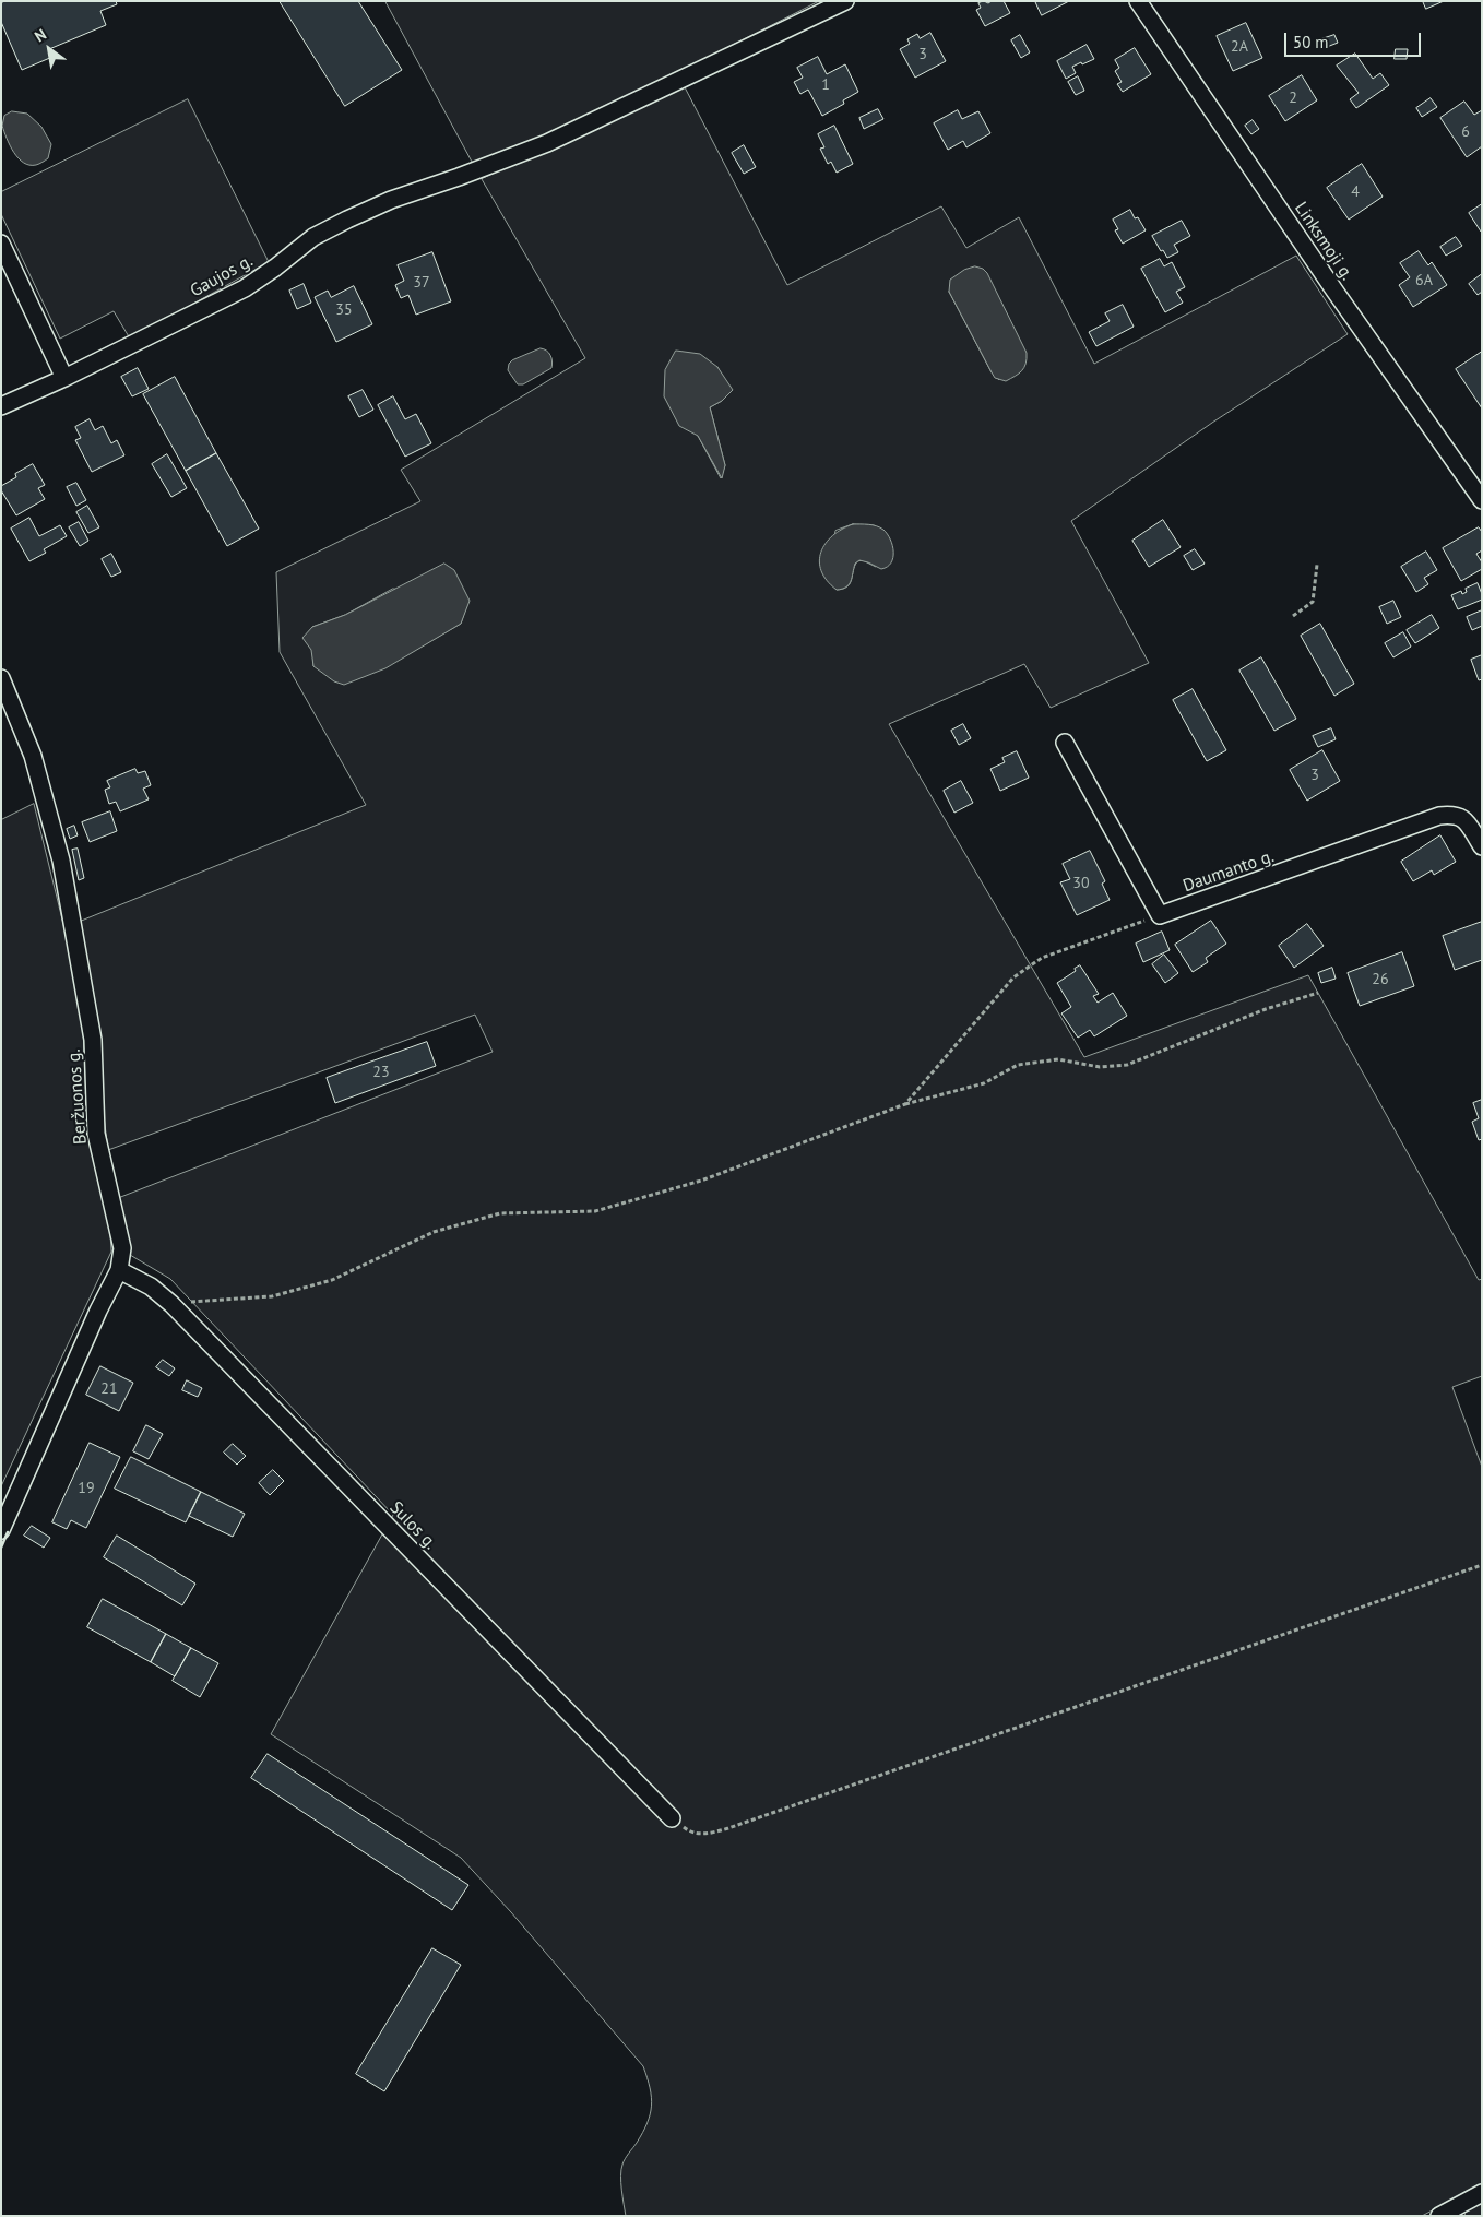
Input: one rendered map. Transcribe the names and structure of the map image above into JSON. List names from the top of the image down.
{
  "streets": {
    "street": [
      "Linksmoji g.",
      "Gaujos g.",
      "Daumanto g.",
      "Beržuonos g.",
      "Sulos g."
    ]
  },
  "crossings": [
    ["Beržuonos g.", "Sulos g."]
  ],
  "house_numbers": [
    "2A",
    "3",
    "1",
    "2",
    "6",
    "4",
    "6A",
    "37",
    "35",
    "3",
    "30",
    "26",
    "23",
    "21",
    "19"
  ],
  "scale_bar": "50 m",
  "north": "top left"
}
